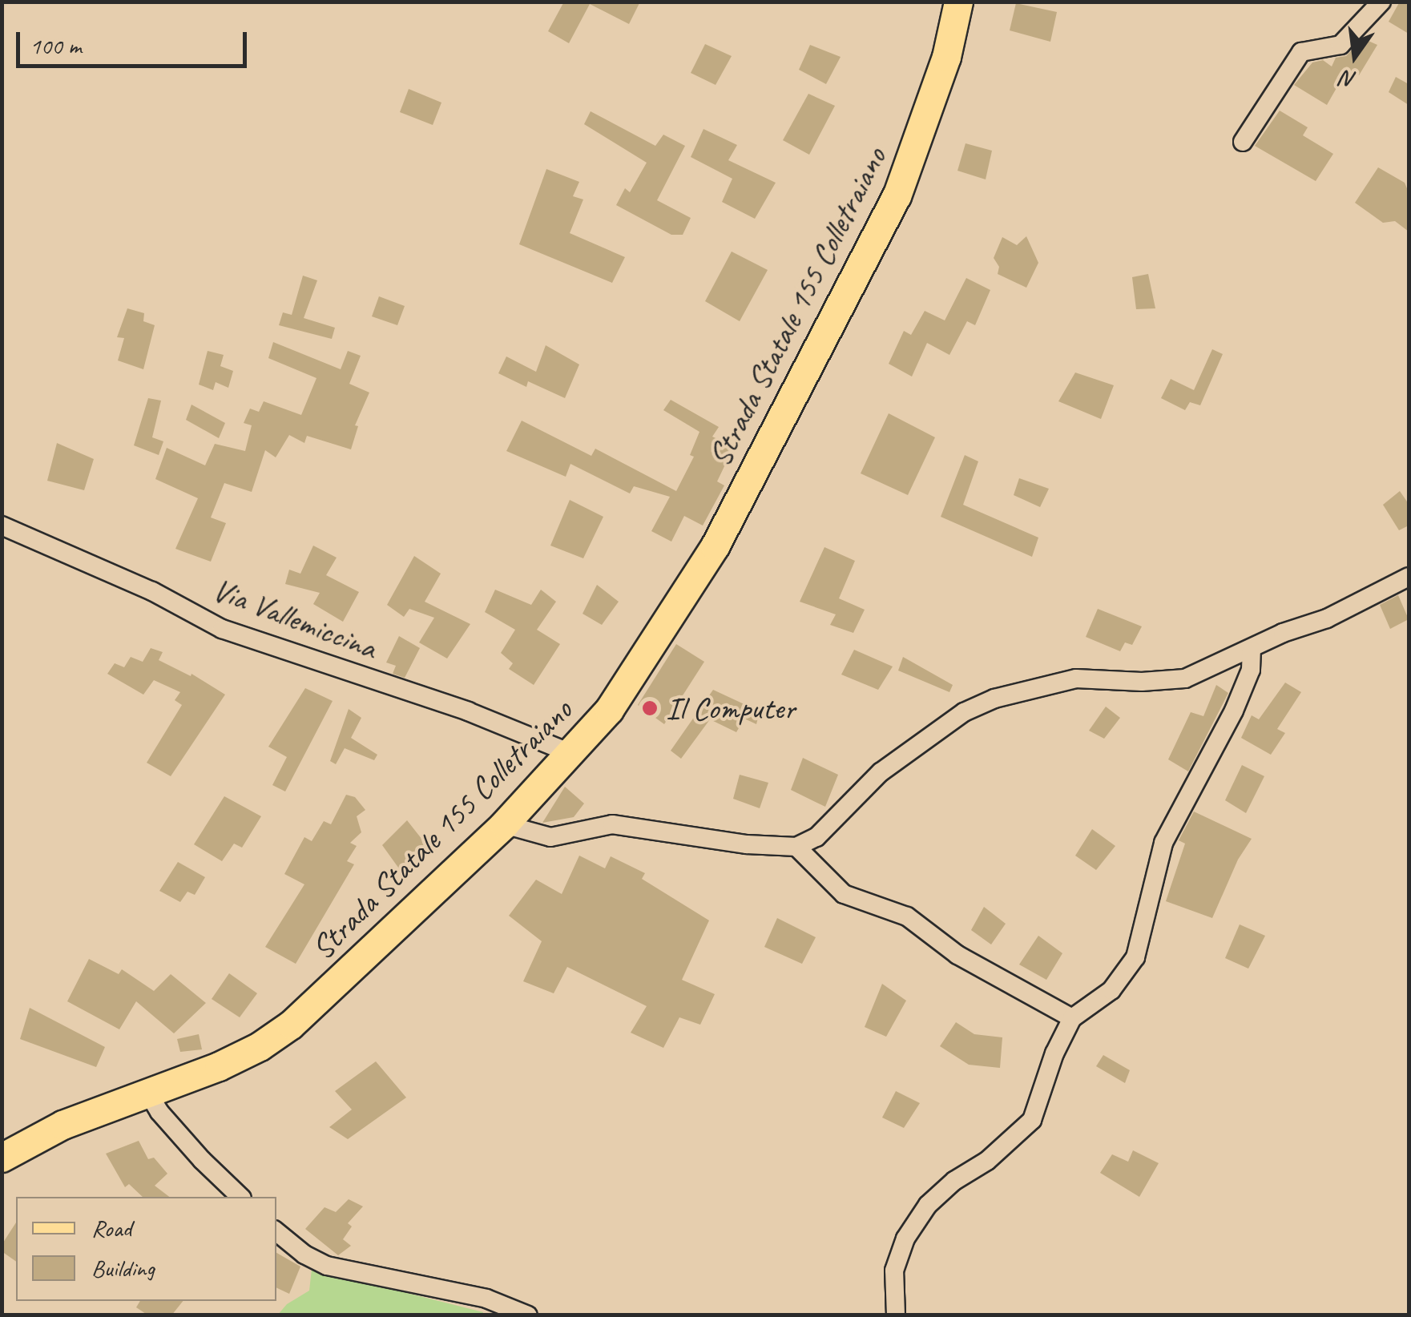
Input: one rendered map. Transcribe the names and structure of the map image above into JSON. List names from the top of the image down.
{
  "streets": {
    "main road": ["Strada Statale 155 Colletraiano"],
    "street": ["Via Vallemiccina"]
  },
  "crossings": [
    ["Strada Statale 155 Colletraiano", "Via Vallemiccina"]
  ],
  "places": ["Il Computer"],
  "legend": ["Road", "Building"],
  "scale_bar": "100 m",
  "north": "bottom"
}
